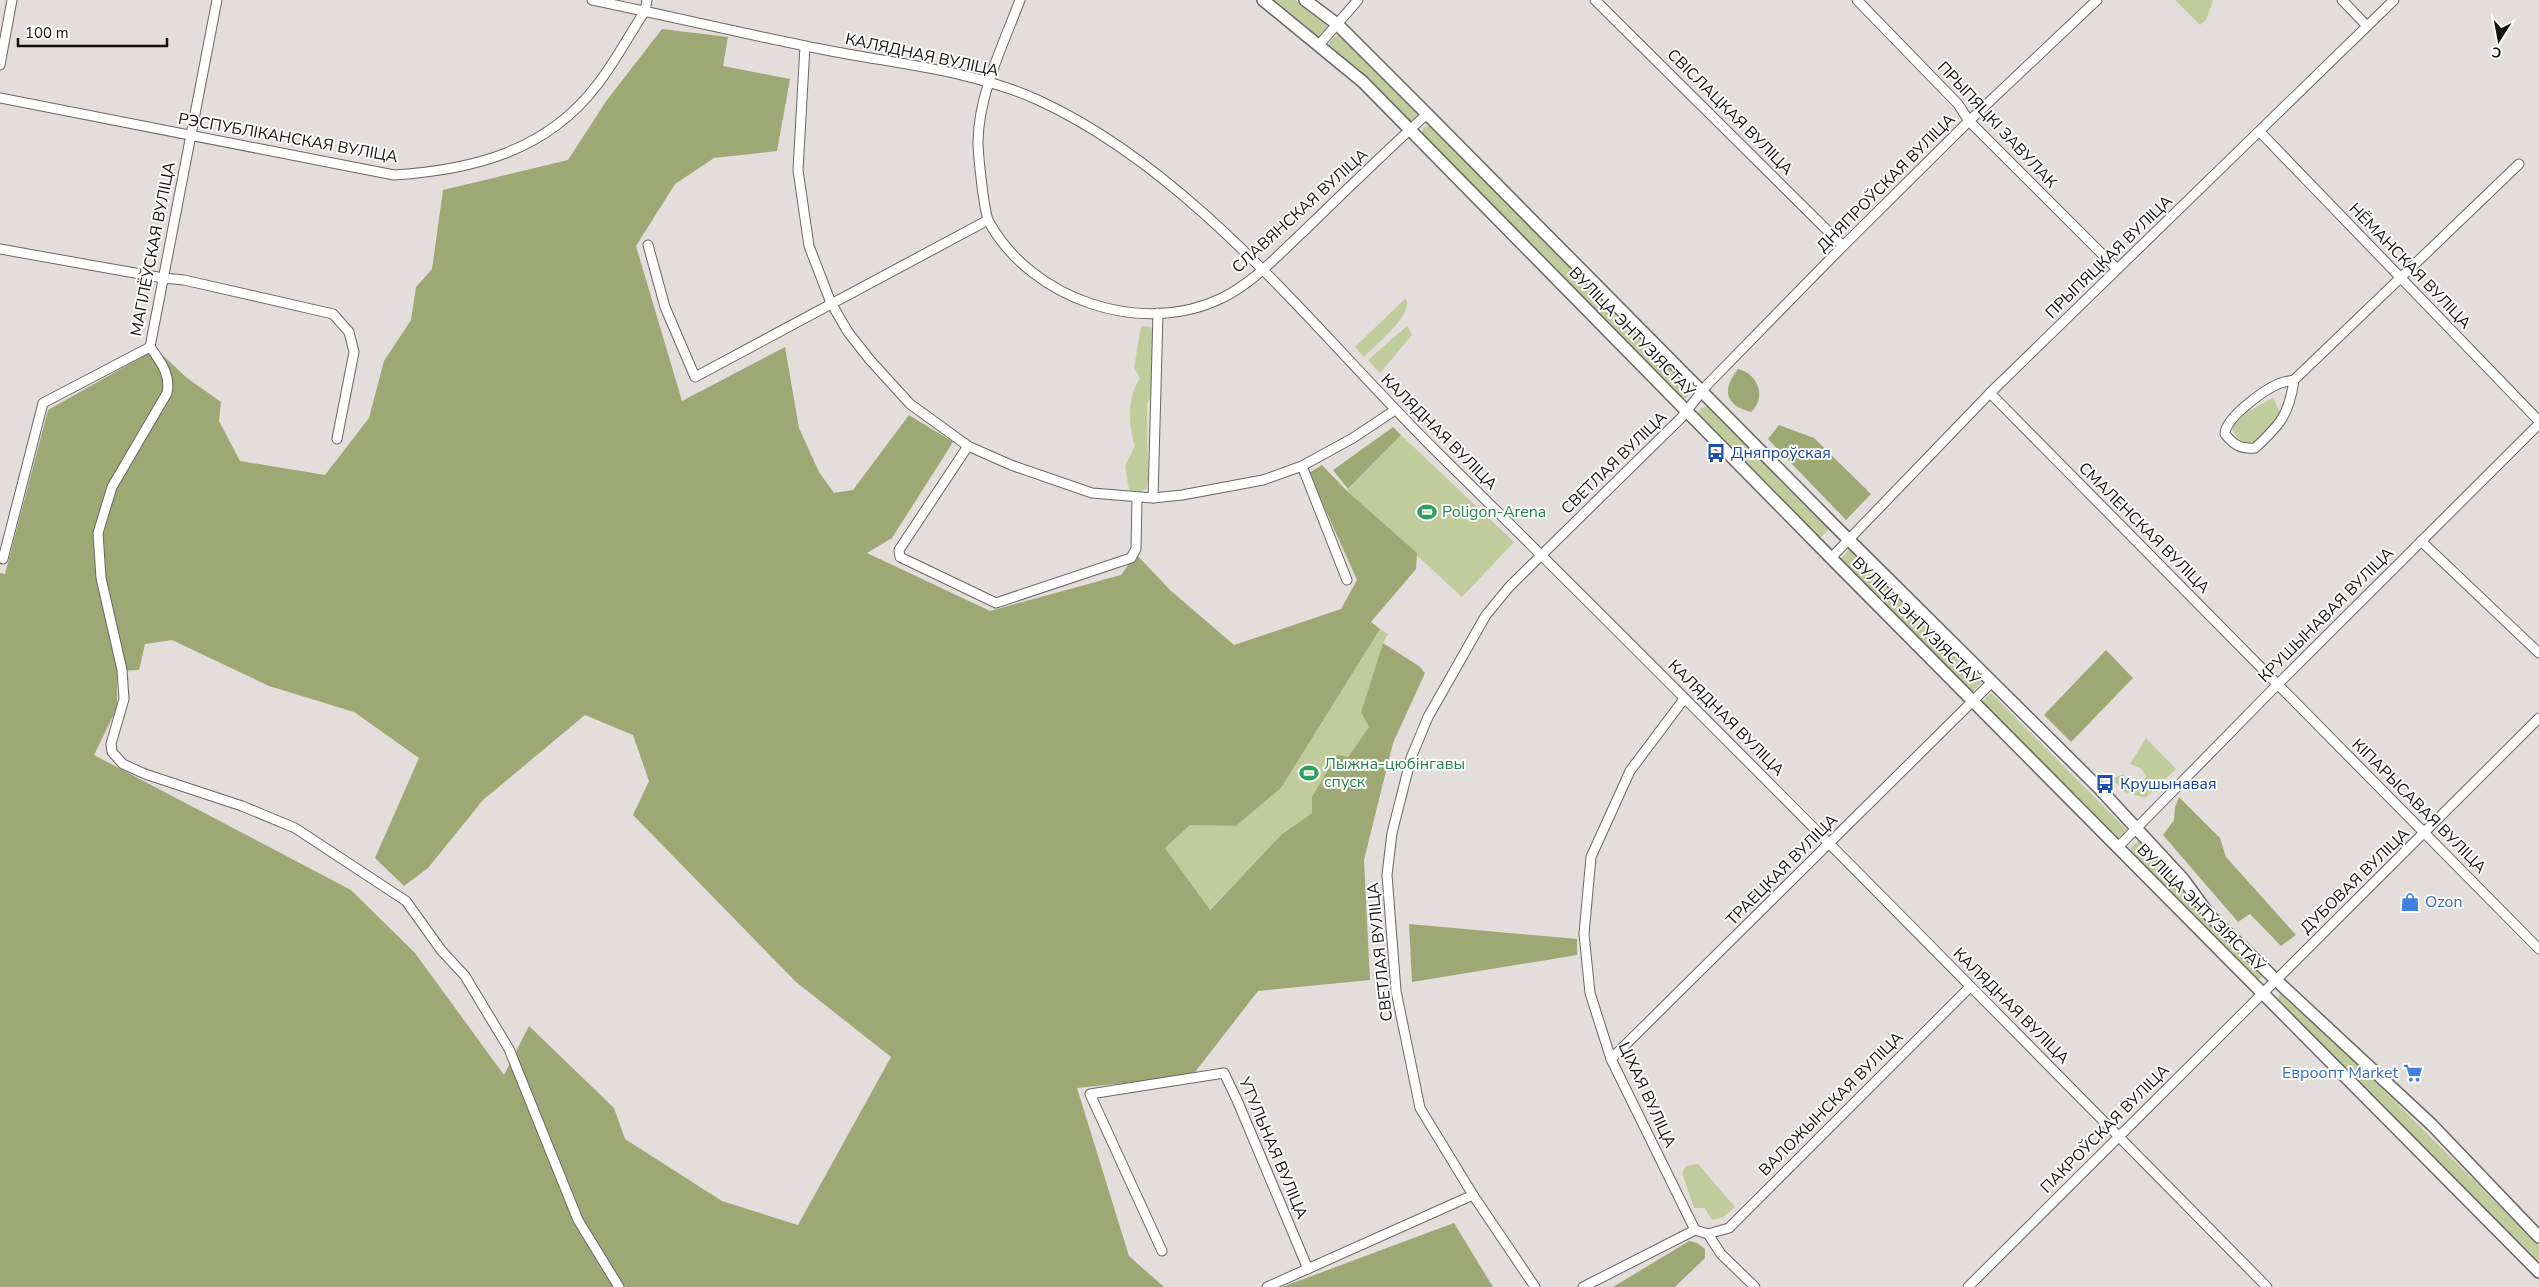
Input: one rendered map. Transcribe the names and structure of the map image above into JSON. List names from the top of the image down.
{
  "streets": {
    "street": [
      "КАЛЯДНАЯ ВУЛІЦА",
      "СВІСЛАЦКАЯ ВУЛІЦА",
      "ПРЫПЯЦКІ ЗАВУЛАК",
      "РЭСПУБЛІКАНСКАЯ ВУЛІЦА",
      "ДНЯПРОЎСКАЯ ВУЛІЦА",
      "СЛАВЯНСКАЯ ВУЛІЦА",
      "МАГІЛЁЎСКАЯ ВУЛІЦА",
      "ПРЫПЯЦКАЯ ВУЛІЦА",
      "НЁМАНСКАЯ ВУЛІЦА",
      "ВУЛІЦА ЭНТУЗІЯСТАЎ",
      "СВЕТЛАЯ ВУЛІЦА",
      "СМАЛЕНСКАЯ ВУЛІЦА",
      "КРУШЫНАВАЯ ВУЛІЦА",
      "КІПАРЫСАВАЯ ВУЛІЦА",
      "ТРАЕЦКАЯ ВУЛІЦА",
      "ДУБОВАЯ ВУЛІЦА",
      "ЦІХАЯ ВУЛІЦА",
      "ВАЛОЖЫНСКАЯ ВУЛІЦА",
      "ПАКРОЎСКАЯ ВУЛІЦА",
      "УТУЛЬНАЯ ВУЛІЦА"
    ]
  },
  "crossings": [
    ["КАЛЯДНАЯ ВУЛІЦА", "РЭСПУБЛІКАНСКАЯ ВУЛІЦА"],
    ["КАЛЯДНАЯ ВУЛІЦА", "СЛАВЯНСКАЯ ВУЛІЦА"],
    ["КАЛЯДНАЯ ВУЛІЦА", "СВЕТЛАЯ ВУЛІЦА"],
    ["КАЛЯДНАЯ ВУЛІЦА", "ТРАЕЦКАЯ ВУЛІЦА"],
    ["КАЛЯДНАЯ ВУЛІЦА", "ЦІХАЯ ВУЛІЦА"],
    ["КАЛЯДНАЯ ВУЛІЦА", "ВАЛОЖЫНСКАЯ ВУЛІЦА"],
    ["КАЛЯДНАЯ ВУЛІЦА", "ПАКРОЎСКАЯ ВУЛІЦА"],
    ["СВІСЛАЦКАЯ ВУЛІЦА", "ДНЯПРОЎСКАЯ ВУЛІЦА"],
    ["ПРЫПЯЦКІ ЗАВУЛАК", "ДНЯПРОЎСКАЯ ВУЛІЦА"],
    ["ПРЫПЯЦКІ ЗАВУЛАК", "ПРЫПЯЦКАЯ ВУЛІЦА"],
    ["РЭСПУБЛІКАНСКАЯ ВУЛІЦА", "МАГІЛЁЎСКАЯ ВУЛІЦА"],
    ["ДНЯПРОЎСКАЯ ВУЛІЦА", "ВУЛІЦА ЭНТУЗІЯСТАЎ"],
    ["ДНЯПРОЎСКАЯ ВУЛІЦА", "СВЕТЛАЯ ВУЛІЦА"],
    ["СЛАВЯНСКАЯ ВУЛІЦА", "ВУЛІЦА ЭНТУЗІЯСТАЎ"],
    ["ПРЫПЯЦКАЯ ВУЛІЦА", "НЁМАНСКАЯ ВУЛІЦА"],
    ["ПРЫПЯЦКАЯ ВУЛІЦА", "ВУЛІЦА ЭНТУЗІЯСТАЎ"],
    ["ПРЫПЯЦКАЯ ВУЛІЦА", "СМАЛЕНСКАЯ ВУЛІЦА"],
    ["НЁМАНСКАЯ ВУЛІЦА", "КРУШЫНАВАЯ ВУЛІЦА"],
    ["ВУЛІЦА ЭНТУЗІЯСТАЎ", "СВЕТЛАЯ ВУЛІЦА"],
    ["ВУЛІЦА ЭНТУЗІЯСТАЎ", "КРУШЫНАВАЯ ВУЛІЦА"],
    ["ВУЛІЦА ЭНТУЗІЯСТАЎ", "ТРАЕЦКАЯ ВУЛІЦА"],
    ["ВУЛІЦА ЭНТУЗІЯСТАЎ", "ДУБОВАЯ ВУЛІЦА"],
    ["ВУЛІЦА ЭНТУЗІЯСТАЎ", "ПАКРОЎСКАЯ ВУЛІЦА"],
    ["СМАЛЕНСКАЯ ВУЛІЦА", "КРУШЫНАВАЯ ВУЛІЦА"],
    ["СМАЛЕНСКАЯ ВУЛІЦА", "КІПАРЫСАВАЯ ВУЛІЦА"],
    ["КРУШЫНАВАЯ ВУЛІЦА", "КІПАРЫСАВАЯ ВУЛІЦА"],
    ["КІПАРЫСАВАЯ ВУЛІЦА", "ДУБОВАЯ ВУЛІЦА"],
    ["ТРАЕЦКАЯ ВУЛІЦА", "ЦІХАЯ ВУЛІЦА"],
    ["ДУБОВАЯ ВУЛІЦА", "ПАКРОЎСКАЯ ВУЛІЦА"]
  ],
  "places": {
    "bus stop": ["Дняпроўская", "Крушынавая"],
    "sports": ["Poligon-Arena", "Лыжна-цюбінгавы спуск"],
    "shop": ["Ozon"],
    "supermarket": ["Евроопт Market"]
  },
  "scale_bar": "100 m",
  "north": "bottom"
}
